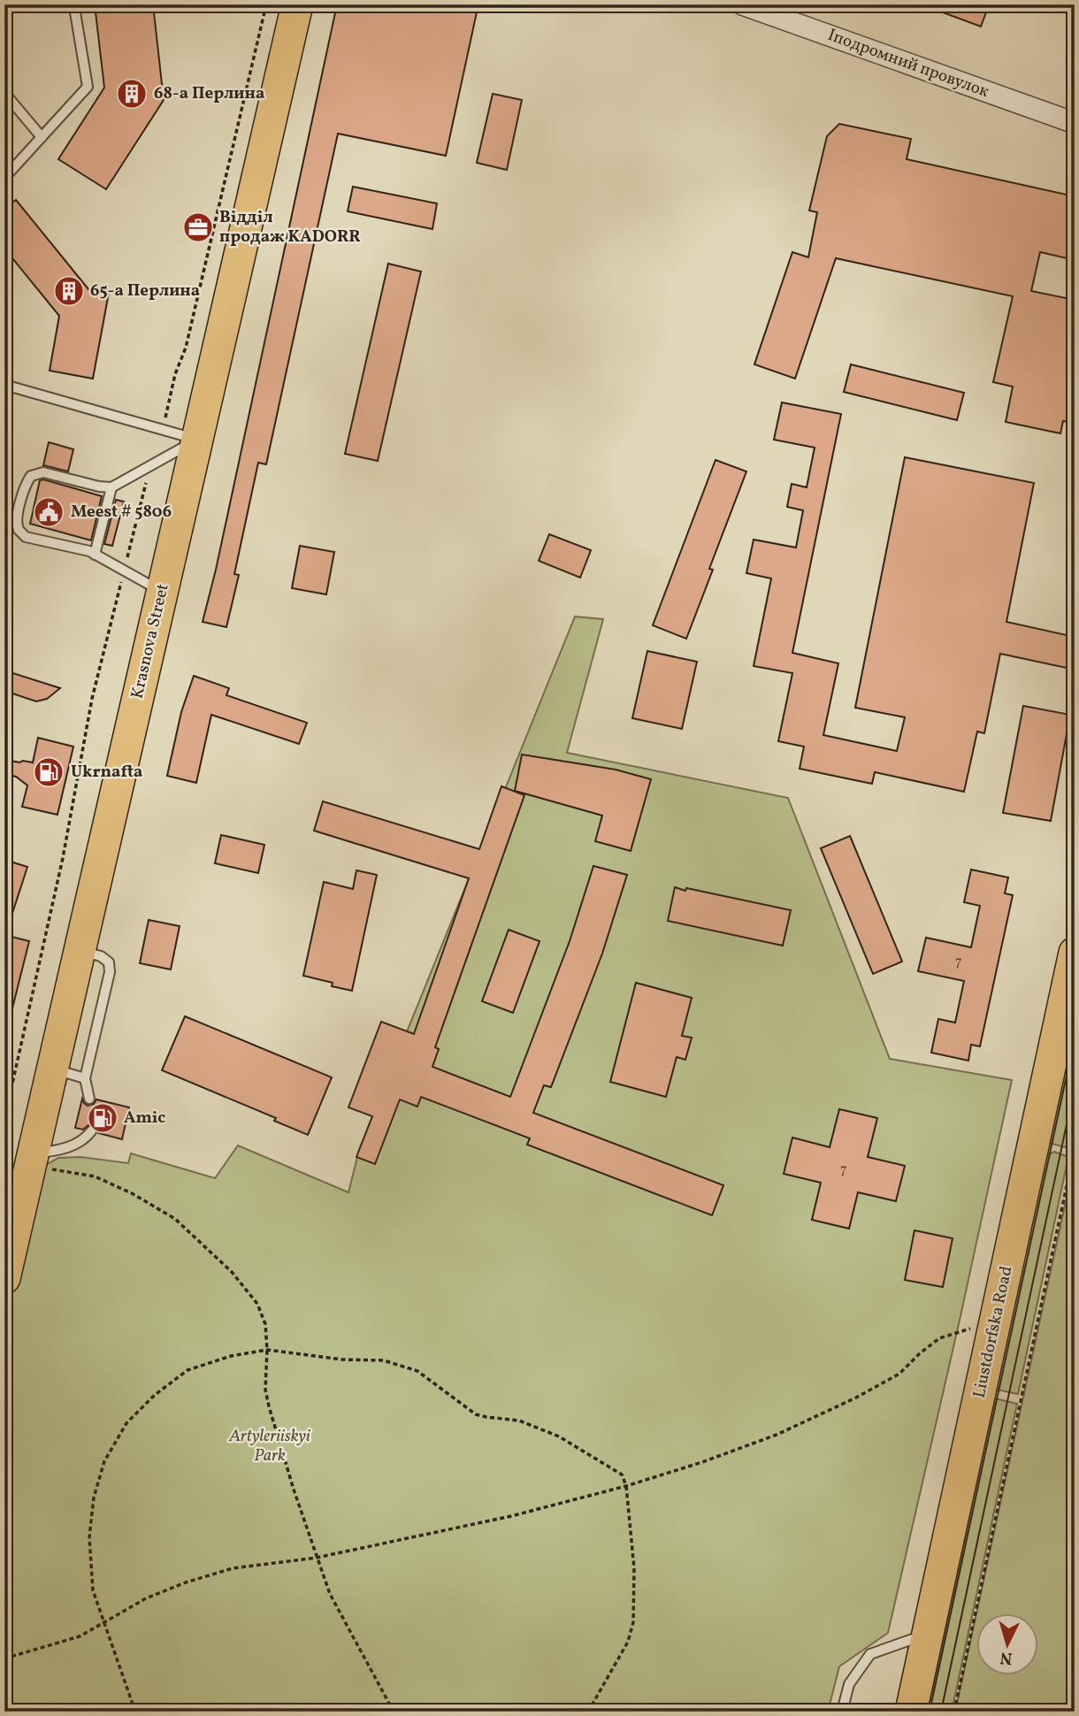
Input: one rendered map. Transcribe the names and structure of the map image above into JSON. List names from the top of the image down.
{
  "streets": {
    "main road": ["Krasnova Street", "Liustdorfska Road"],
    "street": ["Іподромний провулок"]
  },
  "parks": ["Artyleriiskyi Park"],
  "places": {
    "building": ["68-а Перлина", "65-а Перлина"],
    "office": ["Відділ продаж KADORR"],
    "public building": ["Meest # 5806"],
    "fuel station": ["Ukrnafta", "Amic"]
  },
  "house_numbers": ["7", "7"],
  "north": "bottom"
}
